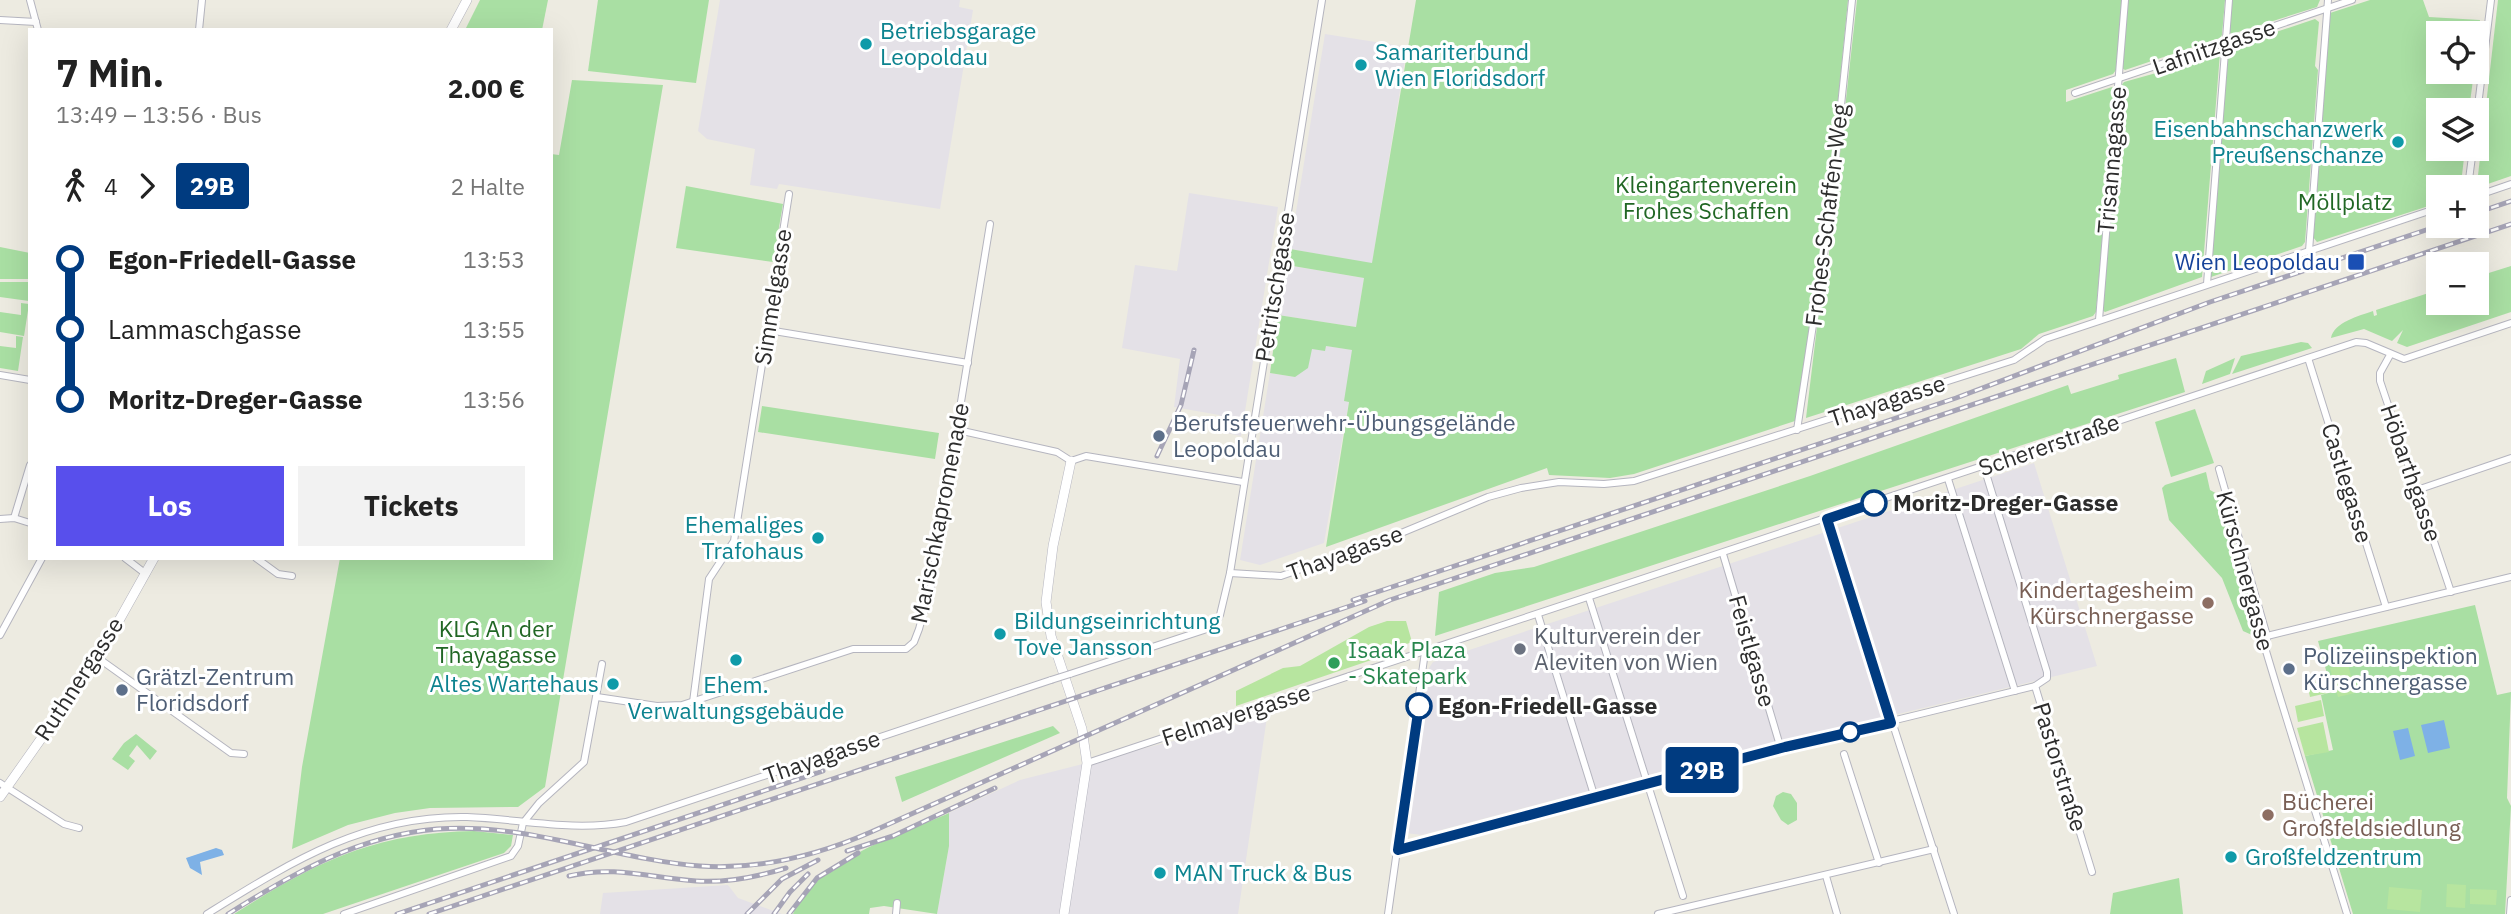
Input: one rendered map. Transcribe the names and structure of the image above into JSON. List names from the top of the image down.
{
  "streets": {
    "street": [
      "Lafnitzgasse",
      "Trisannagasse",
      "Frohes-Schaffen-Weg",
      "Petritschgasse",
      "Simmelgasse",
      "Thayagasse",
      "Schererstraße",
      "Höbarthgasse",
      "Castlegasse",
      "Marischkapromenade",
      "Kürschnergasse",
      "Feistlgasse",
      "Ruthnergasse",
      "Felmayergasse",
      "Pastorstraße"
    ]
  },
  "crossings": [
    ["Lafnitzgasse", "Trisannagasse"],
    ["Trisannagasse", "Thayagasse"],
    ["Frohes-Schaffen-Weg", "Thayagasse"],
    ["Petritschgasse", "Thayagasse"],
    ["Simmelgasse", "Marischkapromenade"],
    ["Schererstraße", "Höbarthgasse"],
    ["Schererstraße", "Castlegasse"],
    ["Schererstraße", "Feistlgasse"],
    ["Schererstraße", "Felmayergasse"],
    ["Schererstraße", "Pastorstraße"]
  ],
  "parks": ["Kleingartenverein Frohes Schaffen", "Möllplatz", "KLG An der Thayagasse"],
  "places": {
    "other": [
      "Betriebsgarage Leopoldau",
      "Samariterbund Wien Floridsdorf",
      "Eisenbahnschanzwerk Preußenschanze",
      "Berufsfeuerwehr-Übungsgelände Leopoldau",
      "Moritz-Dreger-Gasse",
      "Ehemaliges Trafohaus",
      "Kindertagesheim Kürschnergasse",
      "Bildungseinrichtung Tove Jansson",
      "Kulturverein der Aleviten von Wien",
      "Ehem. Verwaltungsgebäude",
      "Isaak Plaza - Skatepark",
      "Polizeiinspektion Kürschnergasse",
      "Altes Wartehaus",
      "Grätzl-Zentrum Floridsdorf",
      "Egon-Friedell-Gasse",
      "Bücherei Großfeldsiedlung",
      "Großfeldzentrum",
      "MAN Truck & Bus"
    ],
    "transit": ["Wien Leopoldau"]
  },
  "lines": ["bus line 29B"],
  "page": {
    "on_map": "29B",
    "map_buttons": ["+", "−"],
    "heading": ["7 Min.", "13:49 – 13:56 · Bus", "2.00 €"],
    "legs": ["4", "29B", "2 Halte"],
    "list": [
      {
        "name": "Egon-Friedell-Gasse",
        "value": "13:53"
      },
      {
        "name": "Lammaschgasse",
        "value": "13:55"
      },
      {
        "name": "Moritz-Dreger-Gasse",
        "value": "13:56"
      }
    ],
    "buttons": ["Los", "Tickets"]
  }
}
